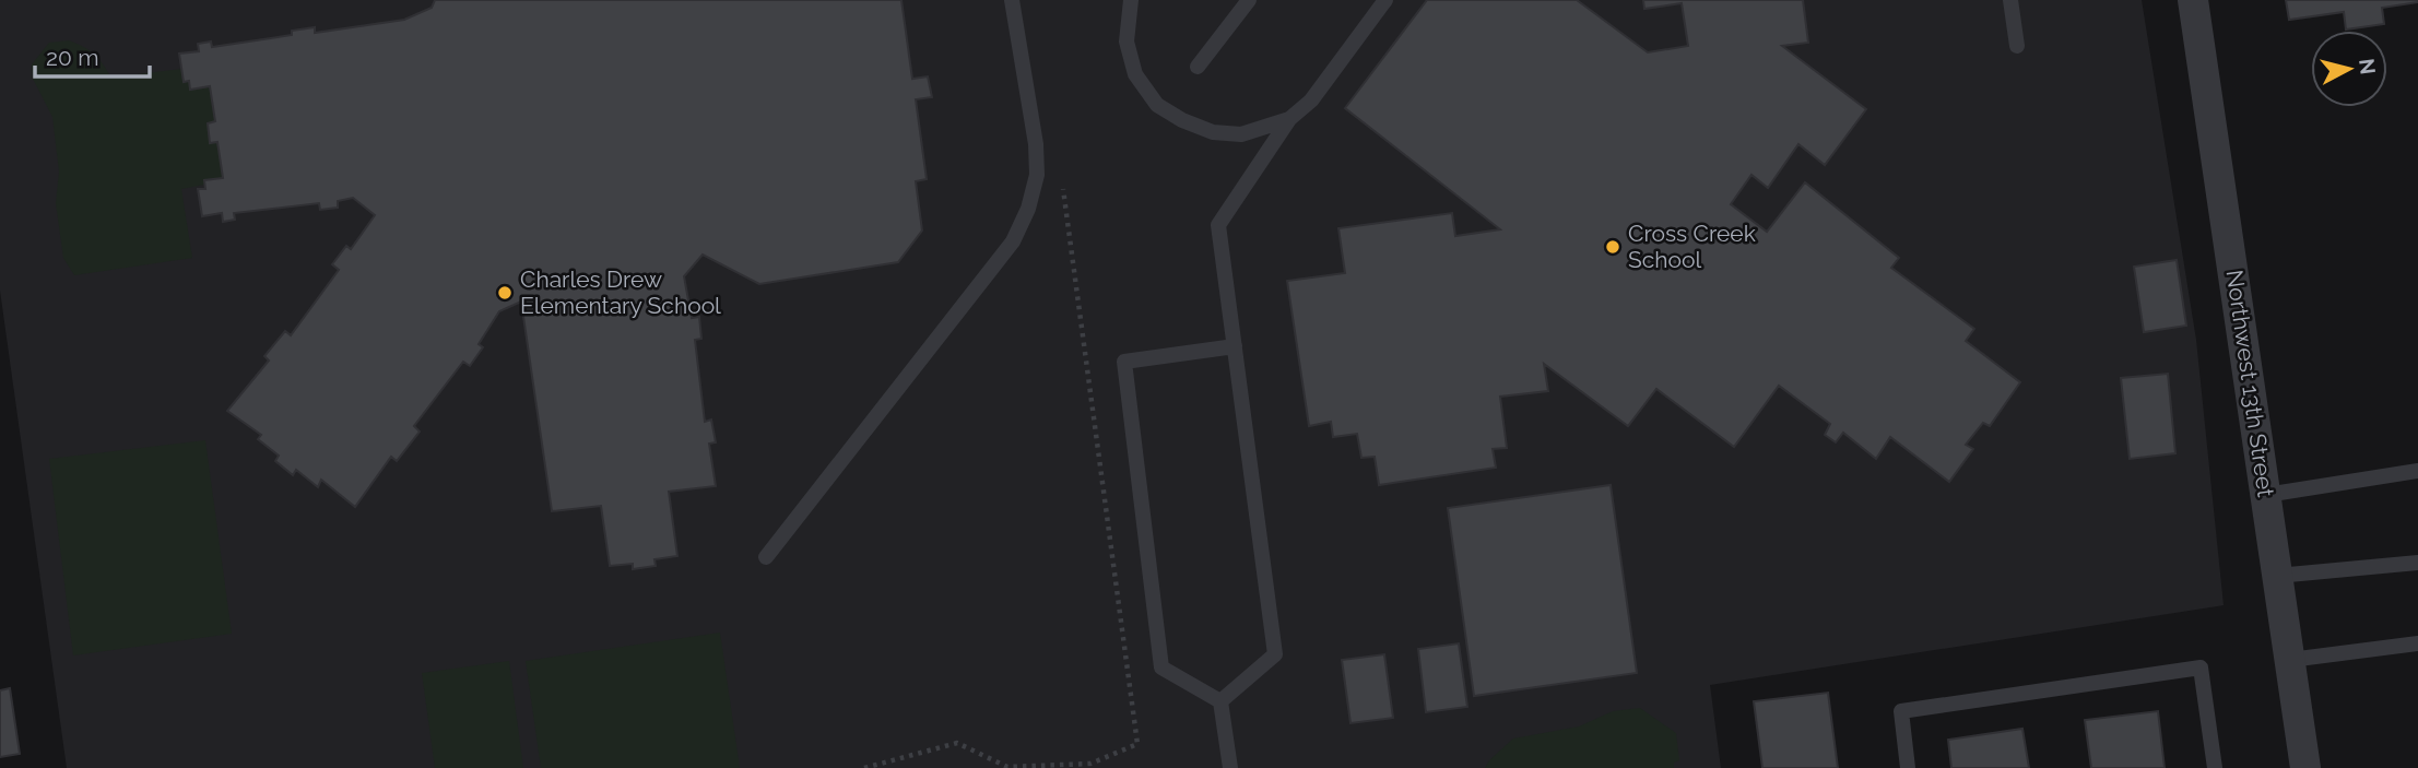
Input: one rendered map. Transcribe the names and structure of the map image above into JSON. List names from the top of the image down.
{
  "streets": {
    "street": ["Northwest 13th Street"]
  },
  "places": ["Cross Creek School", "Charles Drew Elementary School"],
  "scale_bar": "20 m",
  "north": "right"
}
